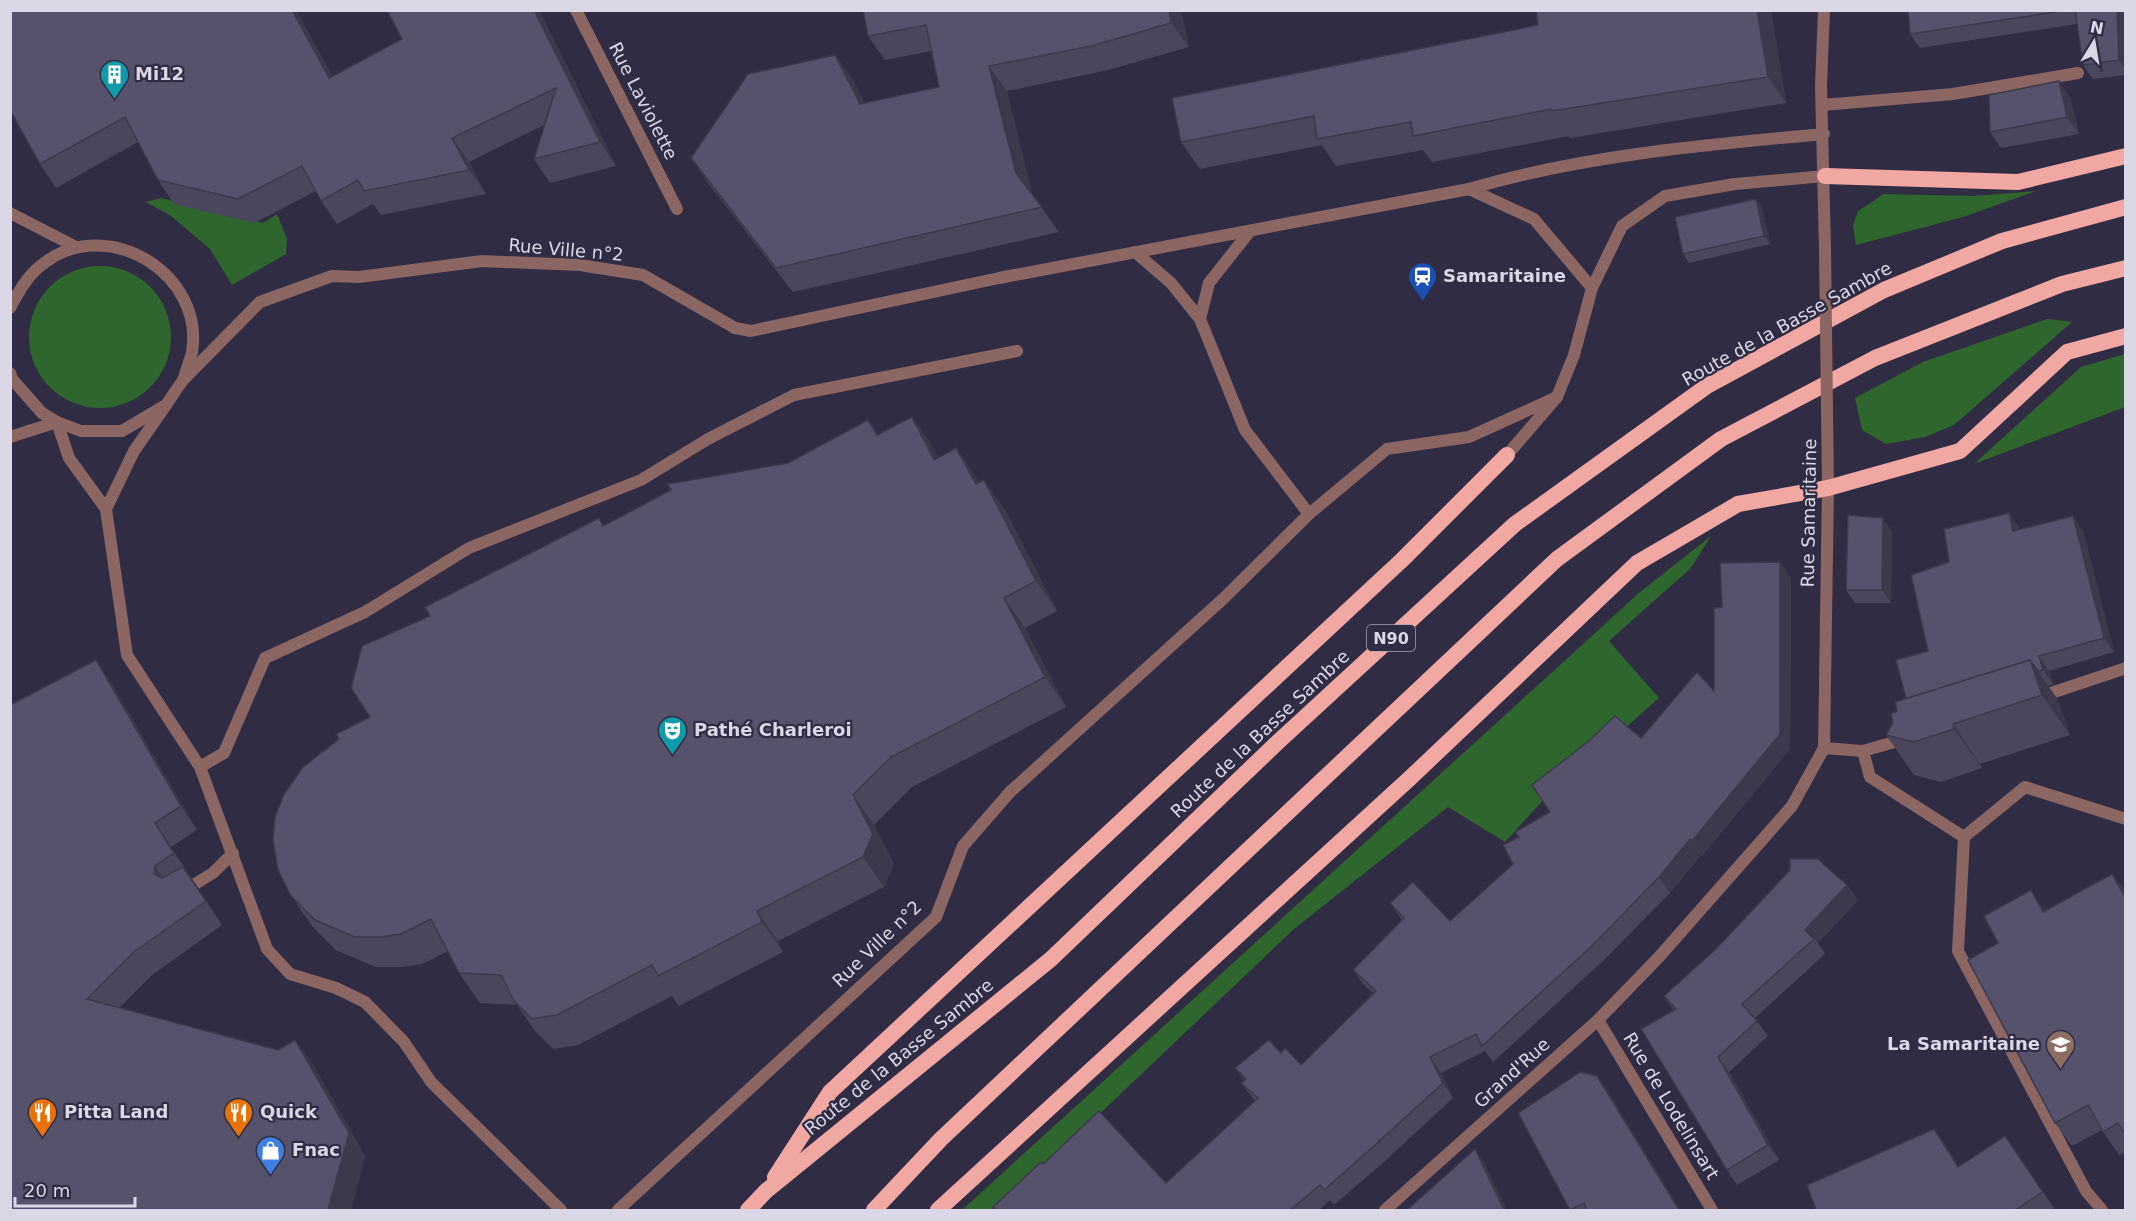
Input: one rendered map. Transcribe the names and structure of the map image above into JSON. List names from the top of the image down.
{
  "streets": {
    "highway": ["Route de la Basse Sambre", "N90"],
    "street": [
      "Rue Laviolette",
      "Rue Ville n°2",
      "Rue Samaritaine",
      "Grand'Rue",
      "Rue de Lodelinsart"
    ]
  },
  "crossings": [
    ["Rue Ville n°2", "Rue Samaritaine"],
    ["Rue Samaritaine", "Grand'Rue"],
    ["Grand'Rue", "Rue de Lodelinsart"]
  ],
  "places": {
    "building": ["Mi12"],
    "station": ["Samaritaine"],
    "theatre": ["Pathé Charleroi"],
    "school or university": ["La Samaritaine"],
    "restaurant": ["Pitta Land", "Quick"],
    "shop": ["Fnac"]
  },
  "scale_bar": "20 m",
  "north": "top"
}
